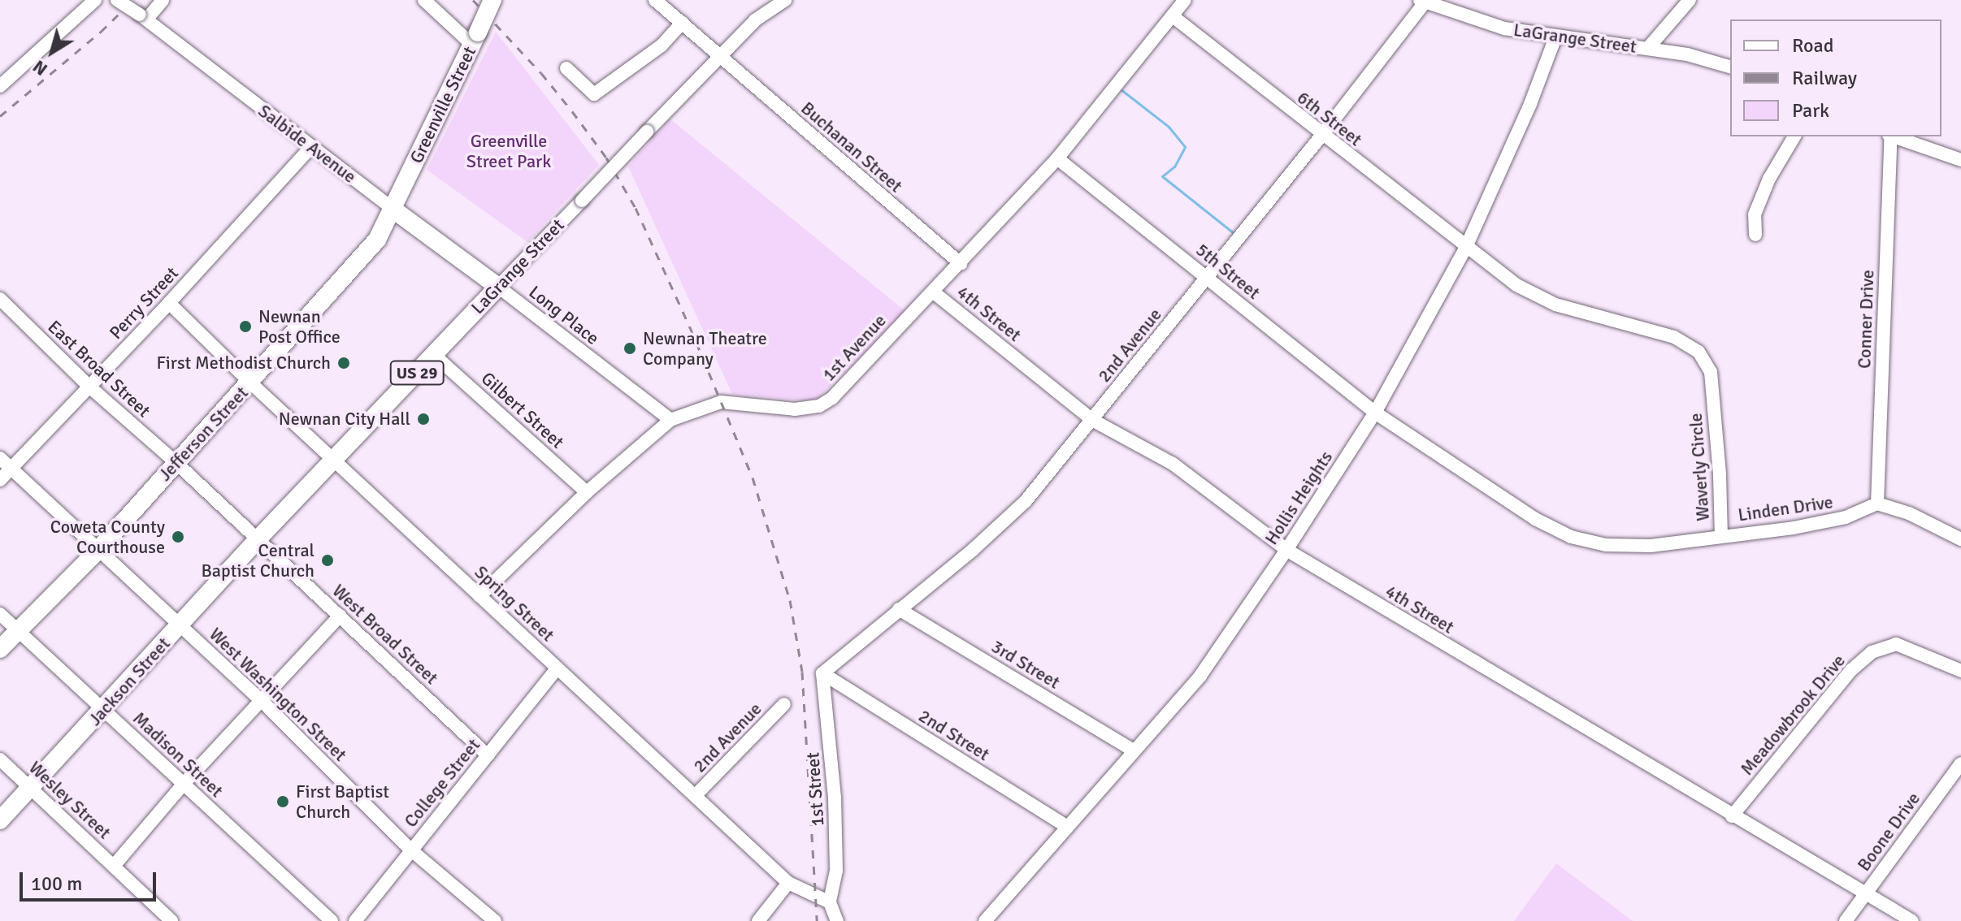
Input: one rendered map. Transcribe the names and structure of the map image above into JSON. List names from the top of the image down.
{
  "streets": {
    "main road": [
      "LaGrange Street",
      "Greenville Street",
      "Salbide Avenue",
      "US 29",
      "Jefferson Street",
      "Jackson Street"
    ],
    "street": [
      "6th Street",
      "Buchanan Street",
      "5th Street",
      "Perry Street",
      "4th Street",
      "Long Place",
      "Conner Drive",
      "2nd Avenue",
      "1st Avenue",
      "East Broad Street",
      "Gilbert Street",
      "Waverly Circle",
      "Hollis Heights",
      "Linden Drive",
      "Spring Street",
      "West Broad Street",
      "3rd Street",
      "West Washington Street",
      "Meadowbrook Drive",
      "2nd Street",
      "Madison Street",
      "College Street",
      "1st Street",
      "Wesley Street",
      "Boone Drive"
    ]
  },
  "crossings": [
    ["LaGrange Street", "Salbide Avenue"],
    ["LaGrange Street", "Buchanan Street"],
    ["LaGrange Street", "Long Place"],
    ["LaGrange Street", "2nd Avenue"],
    ["LaGrange Street", "East Broad Street"],
    ["LaGrange Street", "Gilbert Street"],
    ["LaGrange Street", "Hollis Heights"],
    ["LaGrange Street", "Spring Street"],
    ["LaGrange Street", "West Broad Street"],
    ["LaGrange Street", "Jackson Street"],
    ["Greenville Street", "Salbide Avenue"],
    ["Greenville Street", "Jefferson Street"],
    ["6th Street", "2nd Avenue"],
    ["6th Street", "1st Avenue"],
    ["6th Street", "Waverly Circle"],
    ["6th Street", "Hollis Heights"],
    ["Salbide Avenue", "Perry Street"],
    ["Salbide Avenue", "Long Place"],
    ["Salbide Avenue", "Jefferson Street"],
    ["Buchanan Street", "1st Avenue"],
    ["5th Street", "2nd Avenue"],
    ["5th Street", "1st Avenue"],
    ["5th Street", "Waverly Circle"],
    ["5th Street", "Hollis Heights"],
    ["Perry Street", "East Broad Street"],
    ["Perry Street", "Spring Street"],
    ["Perry Street", "West Washington Street"],
    ["4th Street", "2nd Avenue"],
    ["4th Street", "1st Avenue"],
    ["4th Street", "Hollis Heights"],
    ["4th Street", "Meadowbrook Drive"],
    ["4th Street", "Boone Drive"],
    ["Long Place", "1st Avenue"],
    ["Conner Drive", "Linden Drive"],
    ["2nd Avenue", "Spring Street"],
    ["2nd Avenue", "3rd Street"],
    ["2nd Avenue", "2nd Street"],
    ["2nd Avenue", "1st Street"],
    ["1st Avenue", "Gilbert Street"],
    ["1st Avenue", "Spring Street"],
    ["East Broad Street", "Jefferson Street"],
    ["East Broad Street", "West Broad Street"],
    ["East Broad Street", "Jackson Street"],
    ["Jefferson Street", "Spring Street"],
    ["Jefferson Street", "West Washington Street"],
    ["Jefferson Street", "Madison Street"],
    ["Waverly Circle", "Hollis Heights"],
    ["Waverly Circle", "Linden Drive"],
    ["Hollis Heights", "3rd Street"],
    ["Hollis Heights", "2nd Street"],
    ["Spring Street", "College Street"],
    ["Spring Street", "1st Street"],
    ["West Broad Street", "Jackson Street"],
    ["West Broad Street", "College Street"],
    ["Jackson Street", "West Washington Street"],
    ["Jackson Street", "Madison Street"],
    ["Jackson Street", "Wesley Street"],
    ["West Washington Street", "College Street"],
    ["2nd Street", "1st Street"]
  ],
  "parks": ["Greenville Street Park"],
  "places": [
    "Newnan Post Office",
    "Newnan Theatre Company",
    "First Methodist Church",
    "Newnan City Hall",
    "Coweta County Courthouse",
    "Central Baptist Church",
    "First Baptist Church"
  ],
  "legend": ["Road", "Railway", "Park"],
  "scale_bar": "100 m",
  "north": "bottom left"
}
